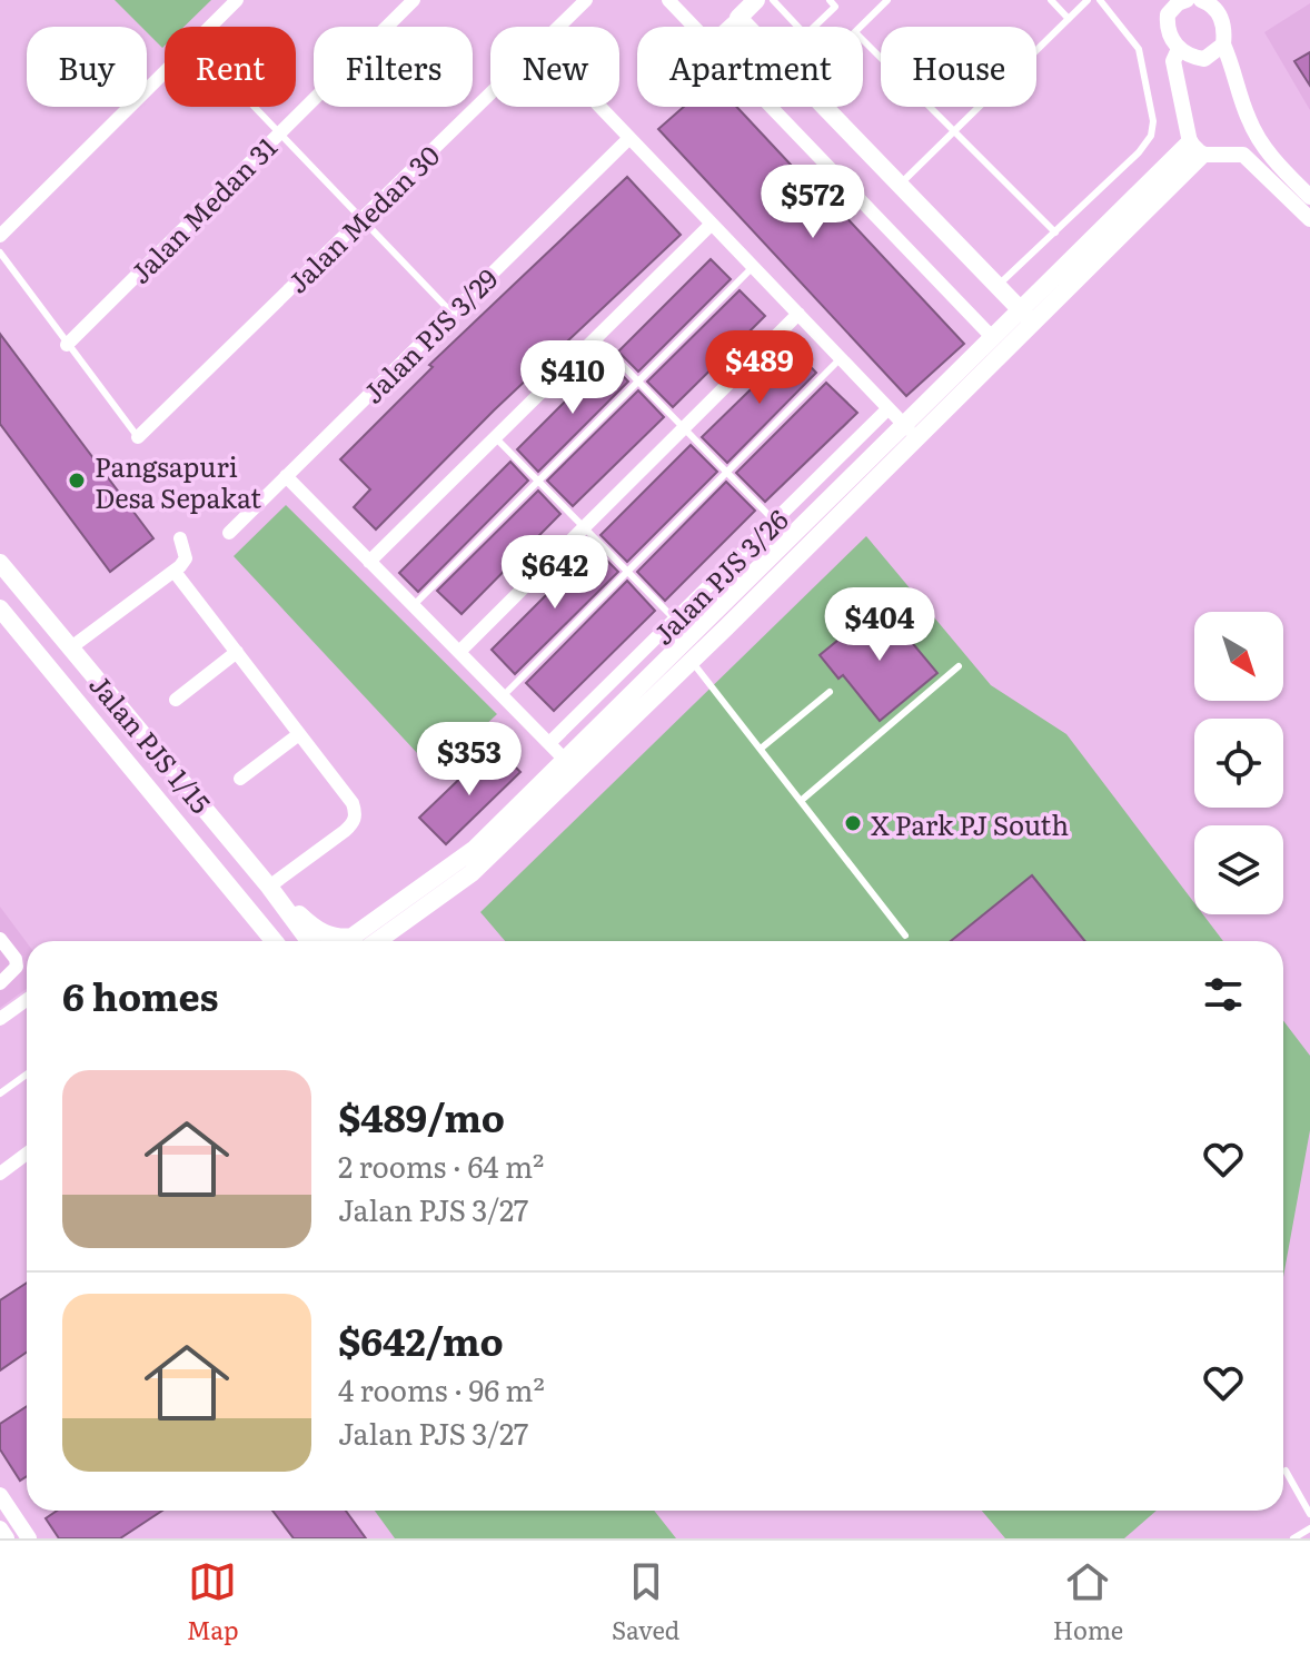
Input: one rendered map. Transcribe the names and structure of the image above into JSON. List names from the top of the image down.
{
  "streets": {
    "main road": ["Jalan PJS 1/15"],
    "street": [
      "Jalan Medan 31",
      "Jalan Medan 30",
      "Jalan PJS 3/29",
      "Jalan PJS 3/26"
    ]
  },
  "places": ["Pangsapuri Desa Sepakat", "X Park PJ South"],
  "north": "bottom right",
  "page": {
    "chip": [
      "Buy",
      "Rent",
      "Filters",
      "New",
      "Apartment",
      "House"
    ],
    "price": [
      "$572",
      "$489",
      "$410",
      "$642",
      "$404",
      "$353"
    ],
    "heading": "6 homes",
    "list": [
      {
        "name": "$489/mo",
        "note": "2 rooms · 64 m² · Jalan PJS 3/27"
      },
      {
        "name": "$642/mo",
        "note": "4 rooms · 96 m² · Jalan PJS 3/27"
      }
    ],
    "tabs": ["Map", "Saved", "Home"]
  }
}
